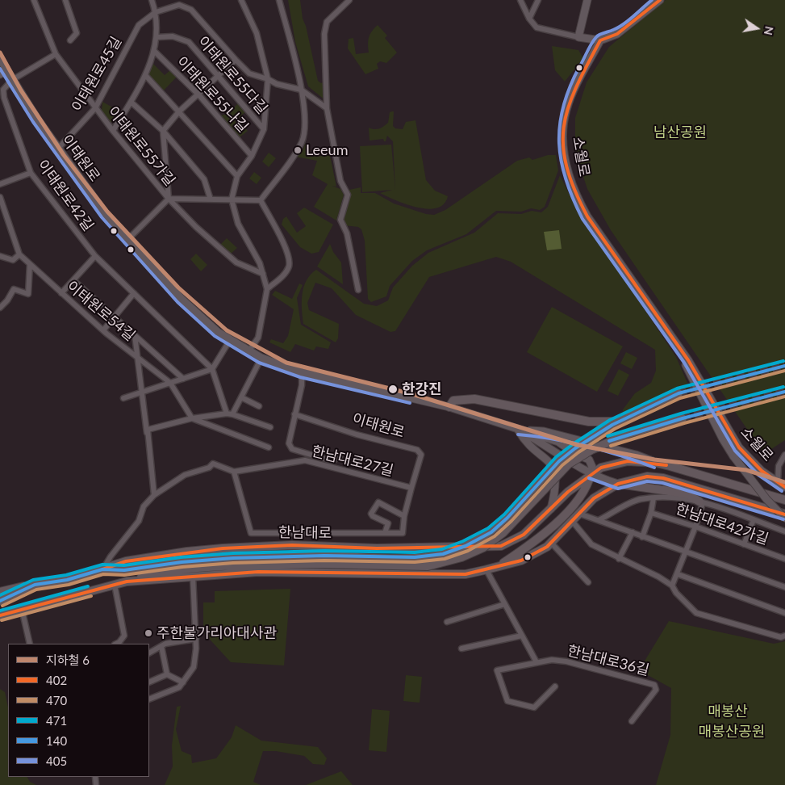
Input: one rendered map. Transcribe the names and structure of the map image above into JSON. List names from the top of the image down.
{
  "streets": {
    "main road": ["소월로", "이태원로", "한남대로"],
    "street": [
      "이태원로45길",
      "이태원로55다길",
      "이태원로55나길",
      "이태원로55가길",
      "이태원로42길",
      "이태원로54길",
      "한남대로27길",
      "한남대로42가길",
      "한남대로36길"
    ]
  },
  "crossings": [
    ["이태원로45길", "이태원로55가길"],
    ["이태원로45길", "이태원로"],
    ["이태원로", "이태원로42길"],
    ["이태원로", "한남대로27길"],
    ["이태원로", "한남대로"]
  ],
  "parks": ["남산공원", "매봉산", "매봉산공원"],
  "places": ["Leeum", "한강진", "주한불가리아대사관"],
  "lines": [
    "transit line 402",
    "transit line 405",
    "metro line 6",
    "transit line 471",
    "transit line 140",
    "transit line 470"
  ],
  "legend": [
    "지하철 6",
    "402",
    "470",
    "471",
    "140",
    "405"
  ],
  "north": "right"
}
